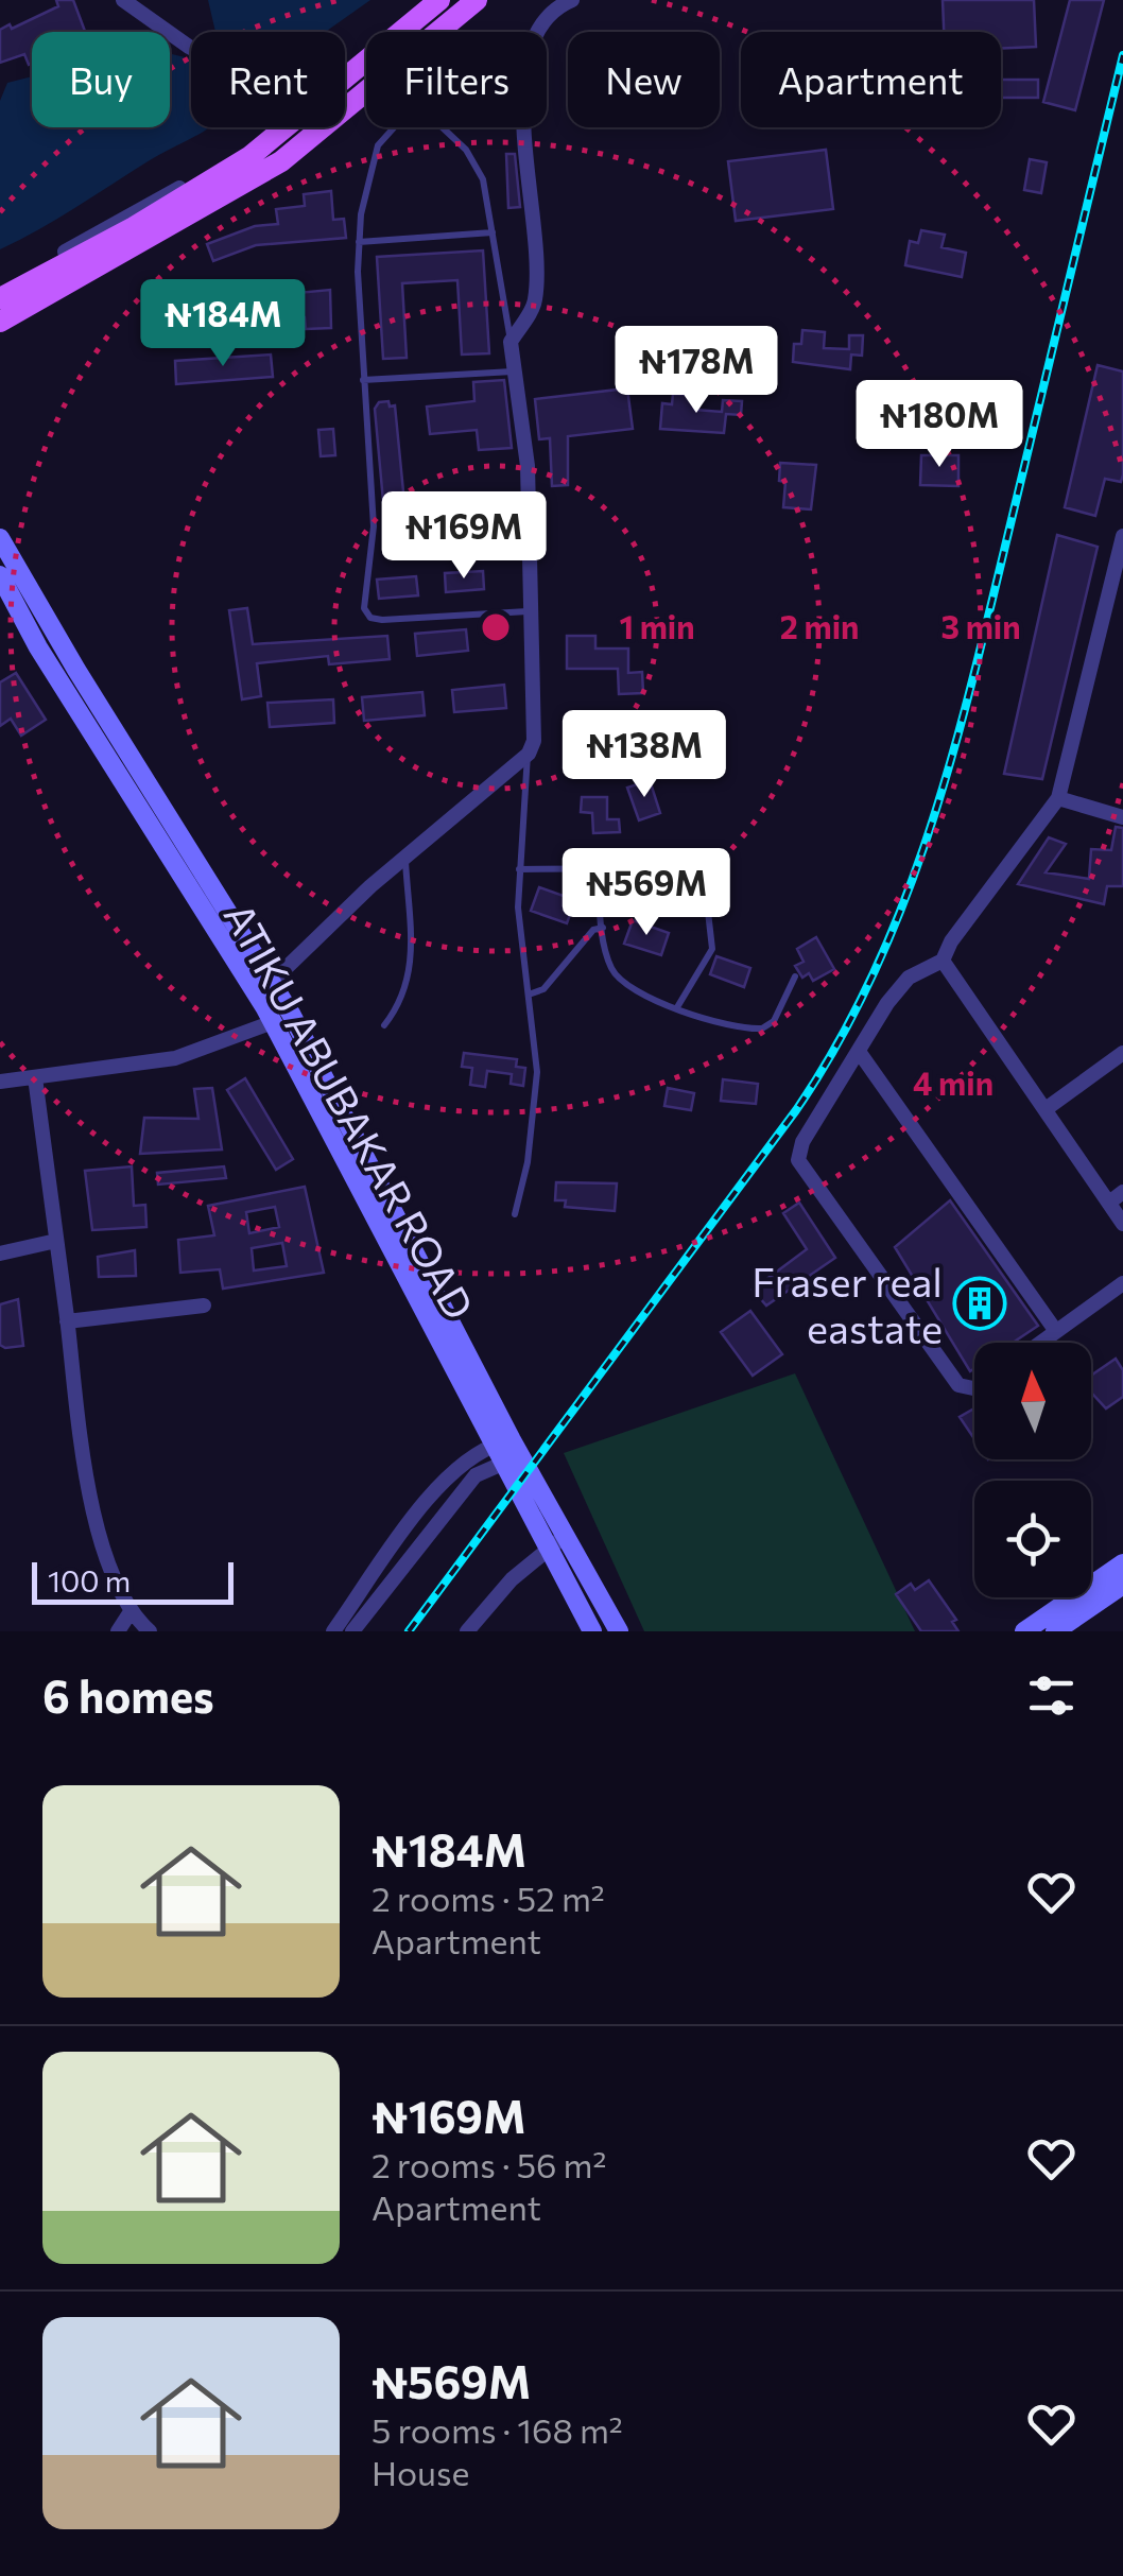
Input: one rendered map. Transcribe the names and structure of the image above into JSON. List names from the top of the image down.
{
  "streets": {
    "street": ["ATIKU ABUBAKAR ROAD"]
  },
  "places": {
    "building": ["Fraser real eastate"]
  },
  "scale_bar": "100 m",
  "north": "top",
  "page": {
    "chip": [
      "Buy",
      "Rent",
      "Filters",
      "New",
      "Apartment"
    ],
    "price": [
      "₦184M",
      "₦178M",
      "₦180M",
      "₦169M",
      "₦138M",
      "₦569M"
    ],
    "scale": "100 m",
    "heading": "6 homes",
    "list": [
      {
        "name": "₦184M",
        "note": "2 rooms · 52 m² · Apartment"
      },
      {
        "name": "₦169M",
        "note": "2 rooms · 56 m² · Apartment"
      },
      {
        "name": "₦569M",
        "note": "5 rooms · 168 m² · House"
      }
    ]
  },
  "rings": [
    "1 min",
    "2 min",
    "3 min",
    "4 min"
  ]
}
